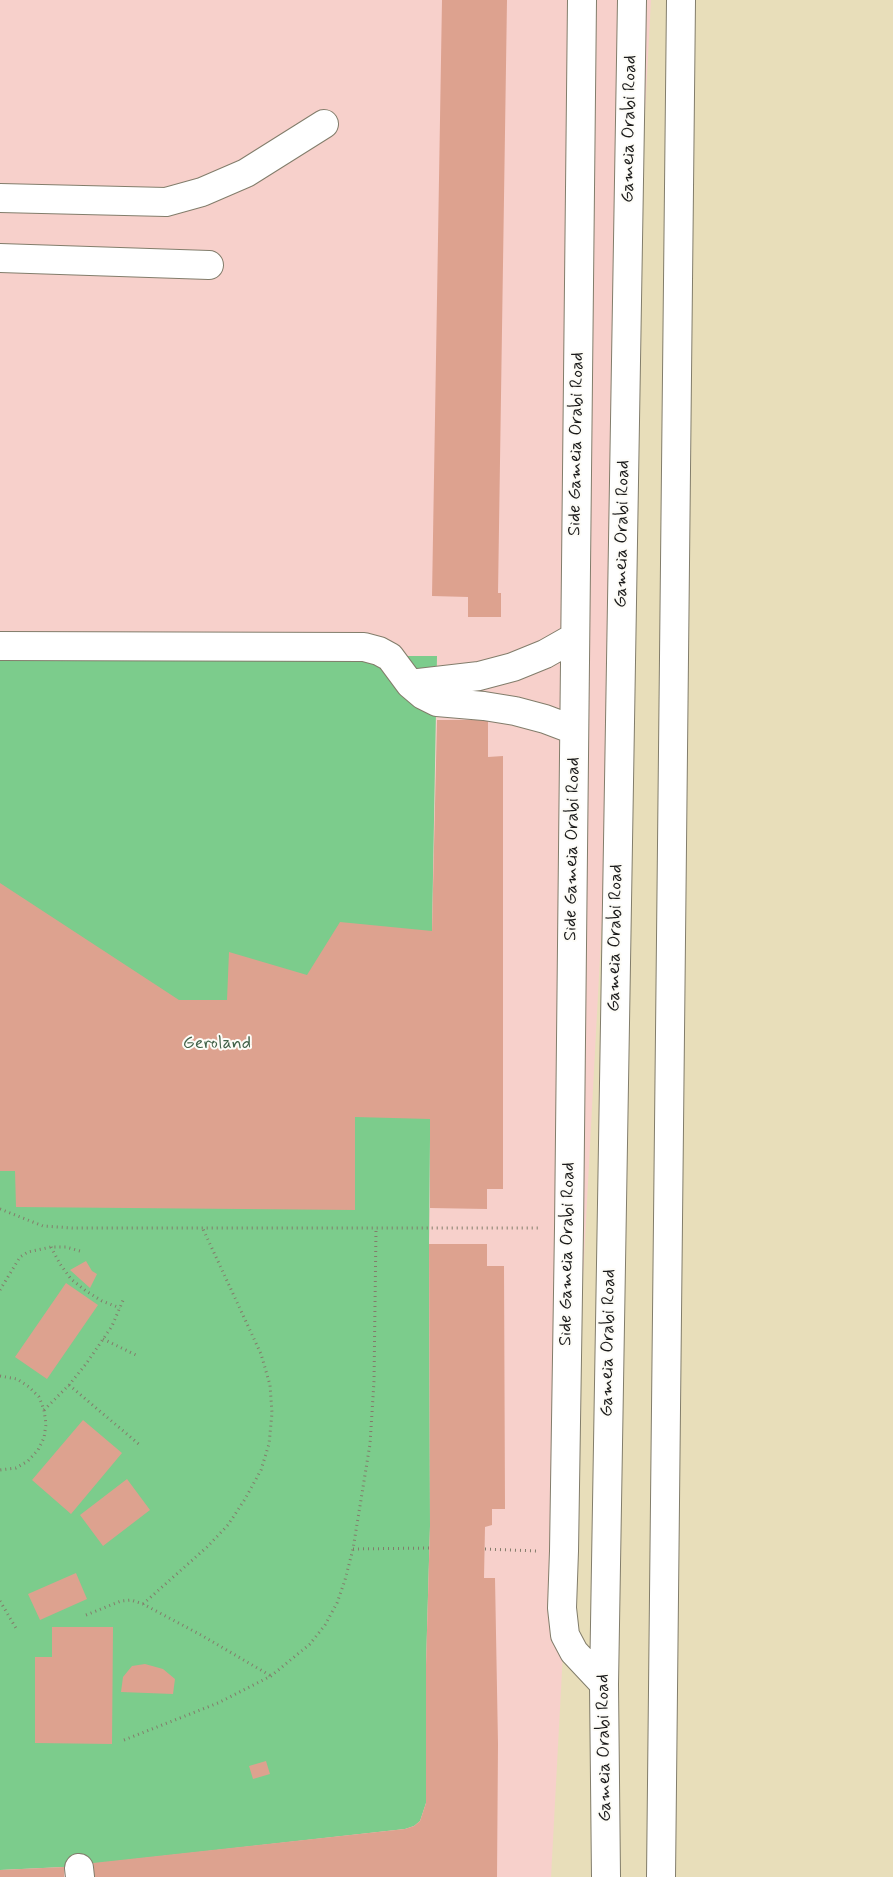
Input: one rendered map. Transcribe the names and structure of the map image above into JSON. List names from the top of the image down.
{
  "streets": {
    "street": ["Gameia Orabi Road", "Side Gameia Orabi Road"]
  },
  "crossings": [
    ["Gameia Orabi Road", "Side Gameia Orabi Road"]
  ],
  "parks": ["Geroland"]
}
